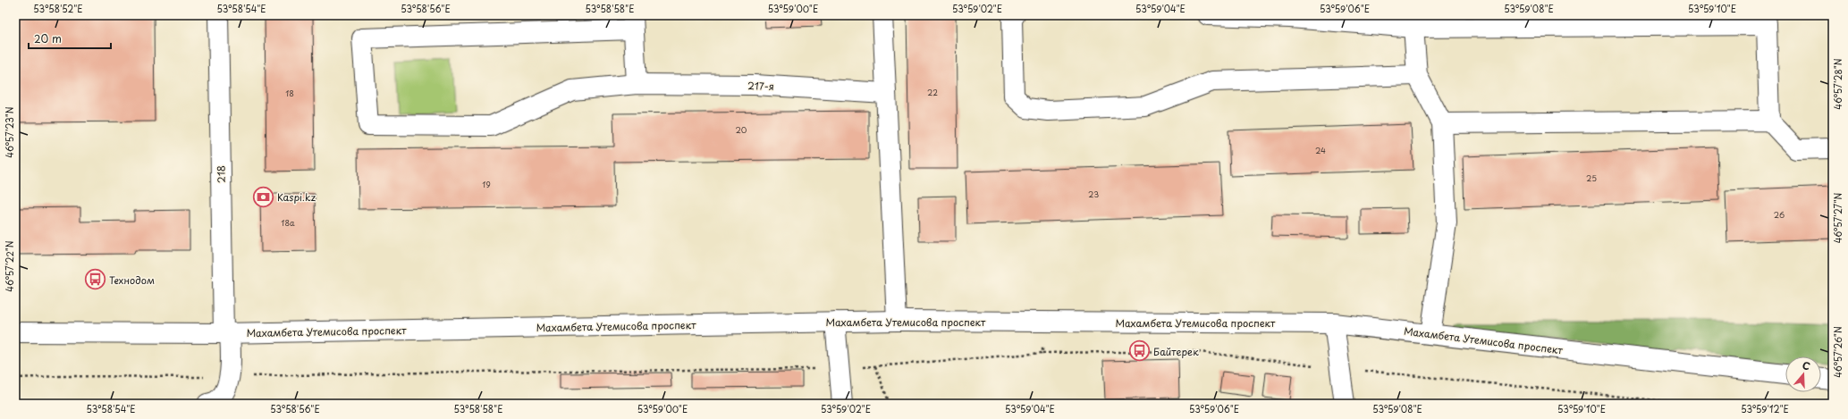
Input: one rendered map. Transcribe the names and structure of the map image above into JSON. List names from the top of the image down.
{
  "streets": {
    "street": ["217-я", "218", "Махамбета Утемисова проспект"]
  },
  "crossings": [
    ["218", "Махамбета Утемисова проспект"]
  ],
  "places": {
    "bank": ["Kaspi.kz"],
    "bus stop": ["Технодом", "Байтерек"]
  },
  "house_numbers": [
    "22",
    "18",
    "20",
    "24",
    "25",
    "19",
    "23",
    "26",
    "18а"
  ],
  "scale_bar": "20 m",
  "north": "top",
  "coordinates": [
    "53°58'52\"E",
    "53°58'54\"E",
    "53°58'56\"E",
    "53°58'58\"E",
    "53°59'00\"E",
    "53°59'02\"E",
    "53°59'04\"E",
    "53°59'06\"E",
    "53°59'08\"E",
    "53°59'10\"E",
    "46°57'28\"N",
    "46°57'23\"N",
    "46°57'27\"N",
    "46°57'22\"N",
    "46°57'26\"N",
    "53°59'12\"E"
  ]
}
